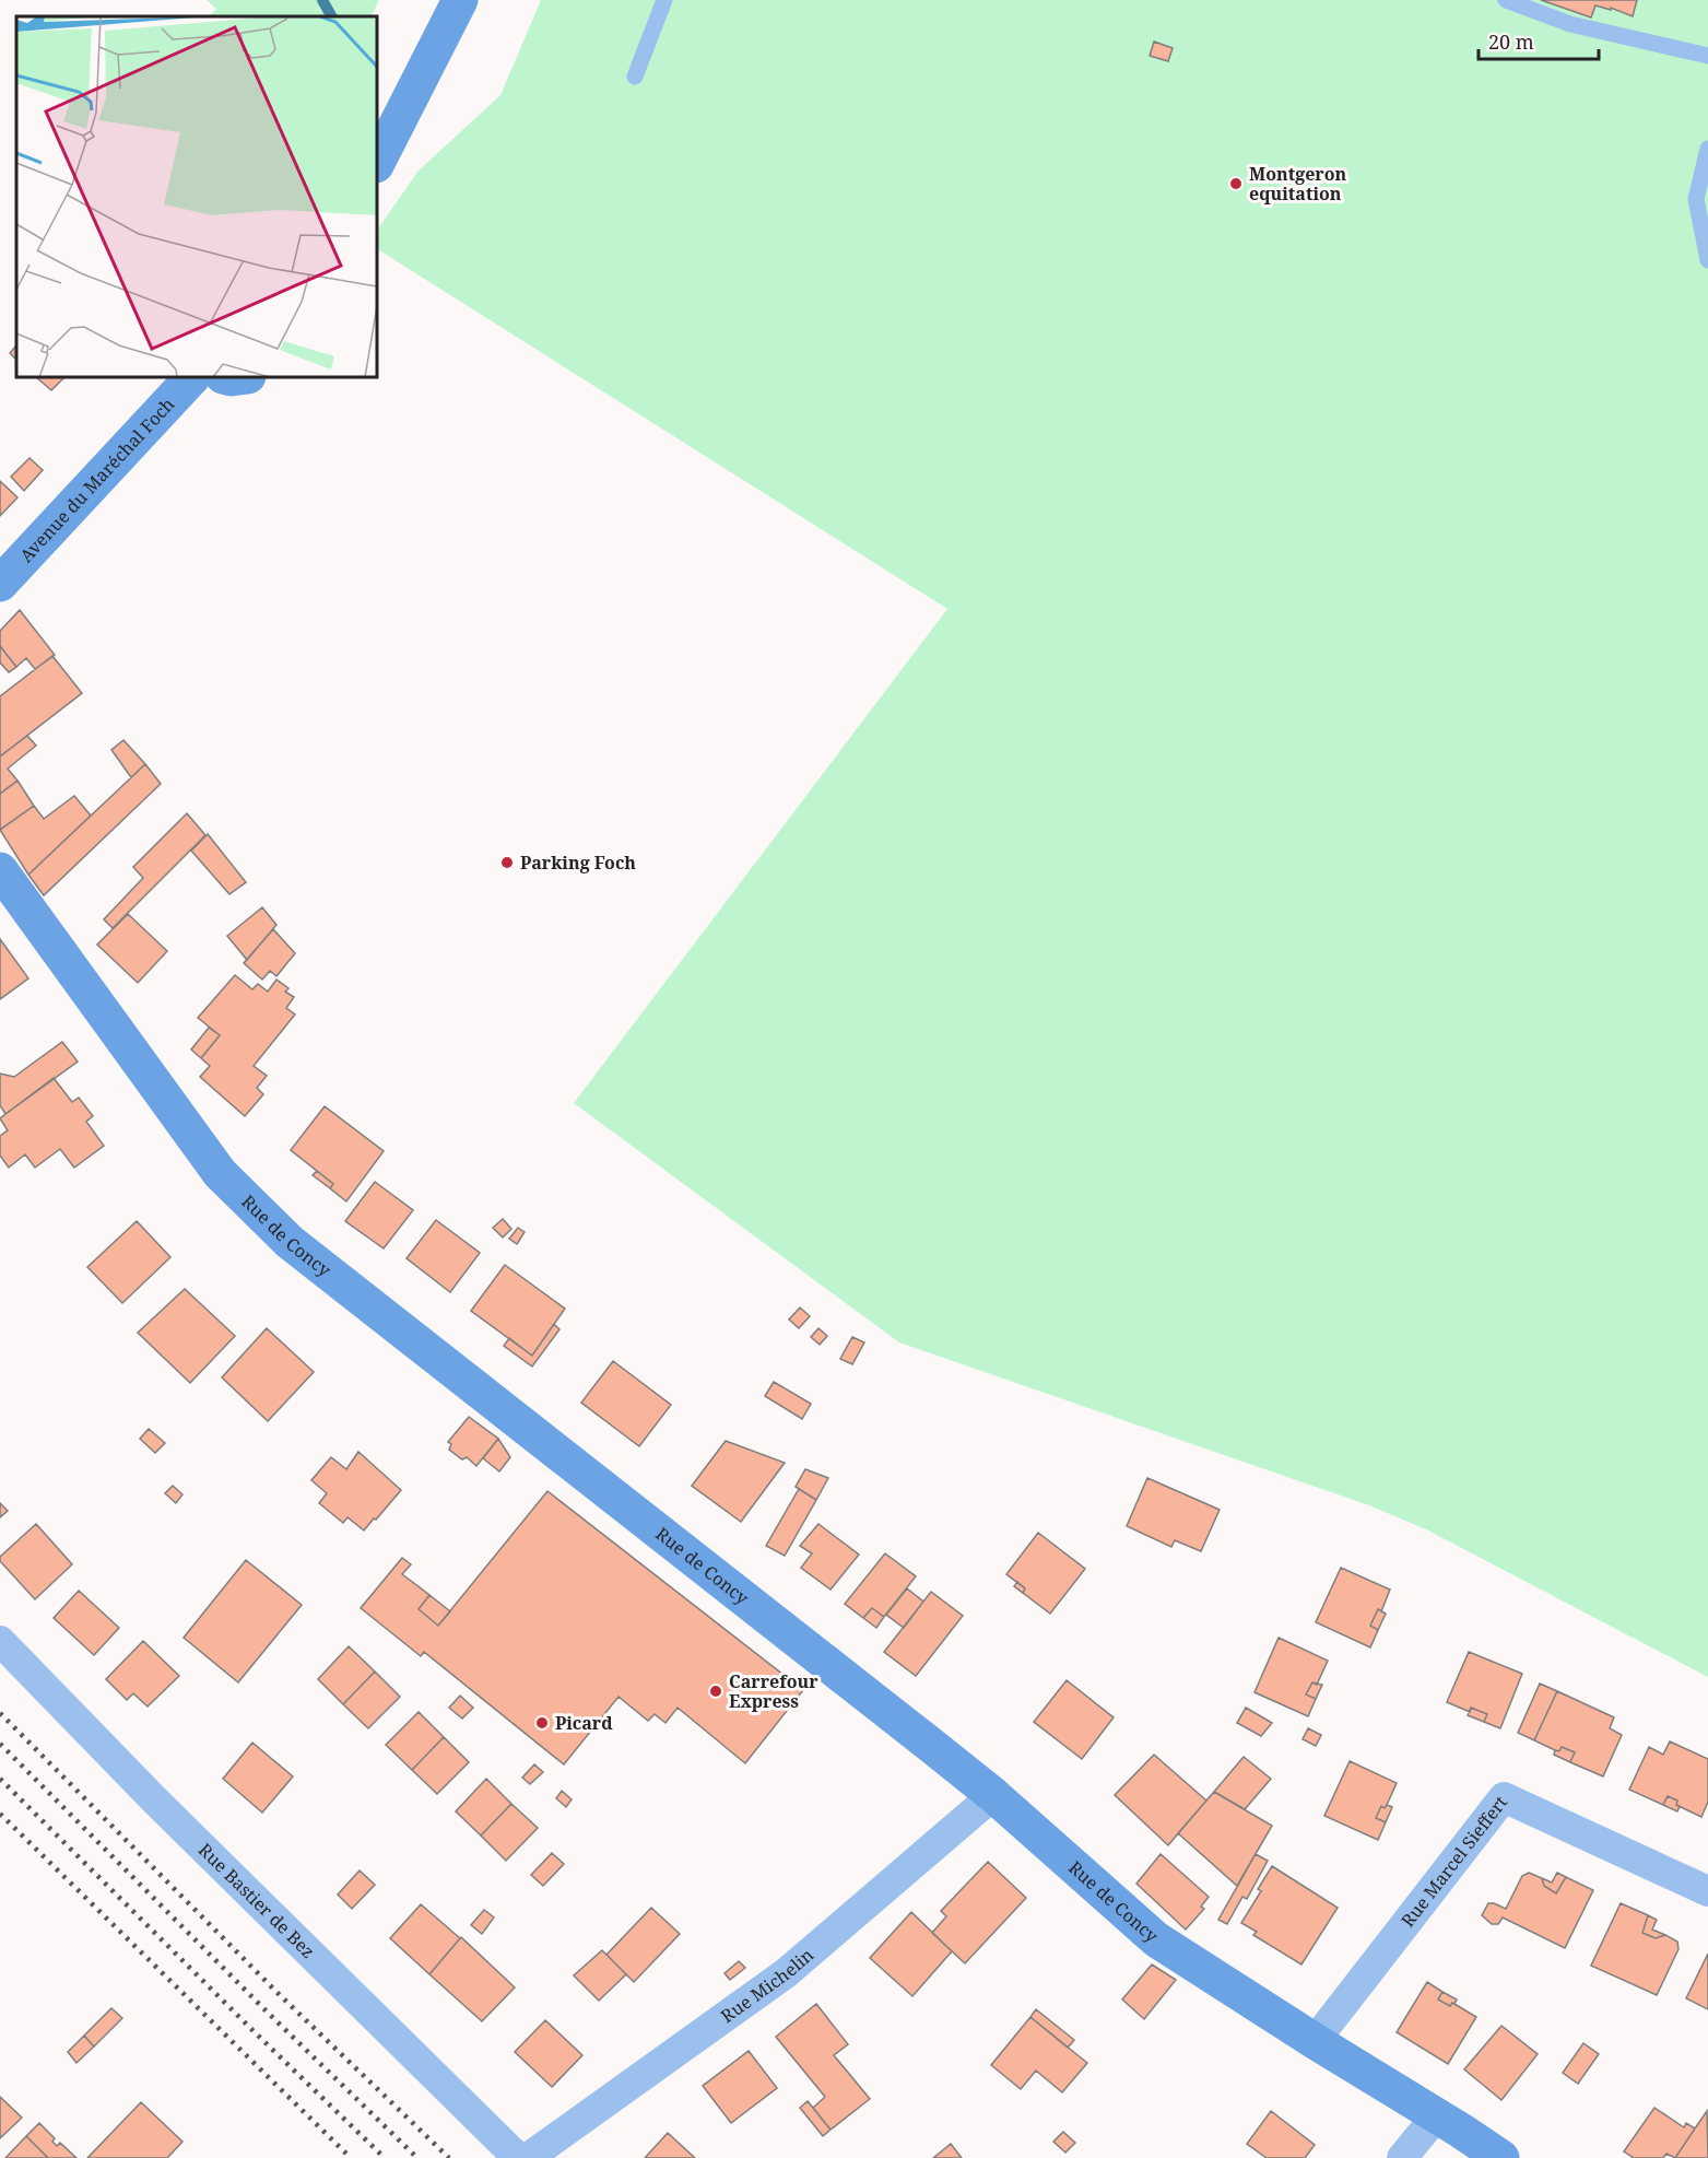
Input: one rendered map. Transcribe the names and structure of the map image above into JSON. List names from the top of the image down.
{
  "streets": {
    "street": [
      "Avenue du Maréchal Foch",
      "Rue de Concy",
      "Rue Marcel Sieffert",
      "Rue Bastier de Bez",
      "Rue Michelin"
    ]
  },
  "crossings": [
    ["Rue de Concy", "Rue Marcel Sieffert"],
    ["Rue de Concy", "Rue Michelin"]
  ],
  "places": [
    "Montgeron equitation",
    "Parking Foch",
    "Carrefour Express",
    "Picard"
  ],
  "scale_bar": "20 m"
}
